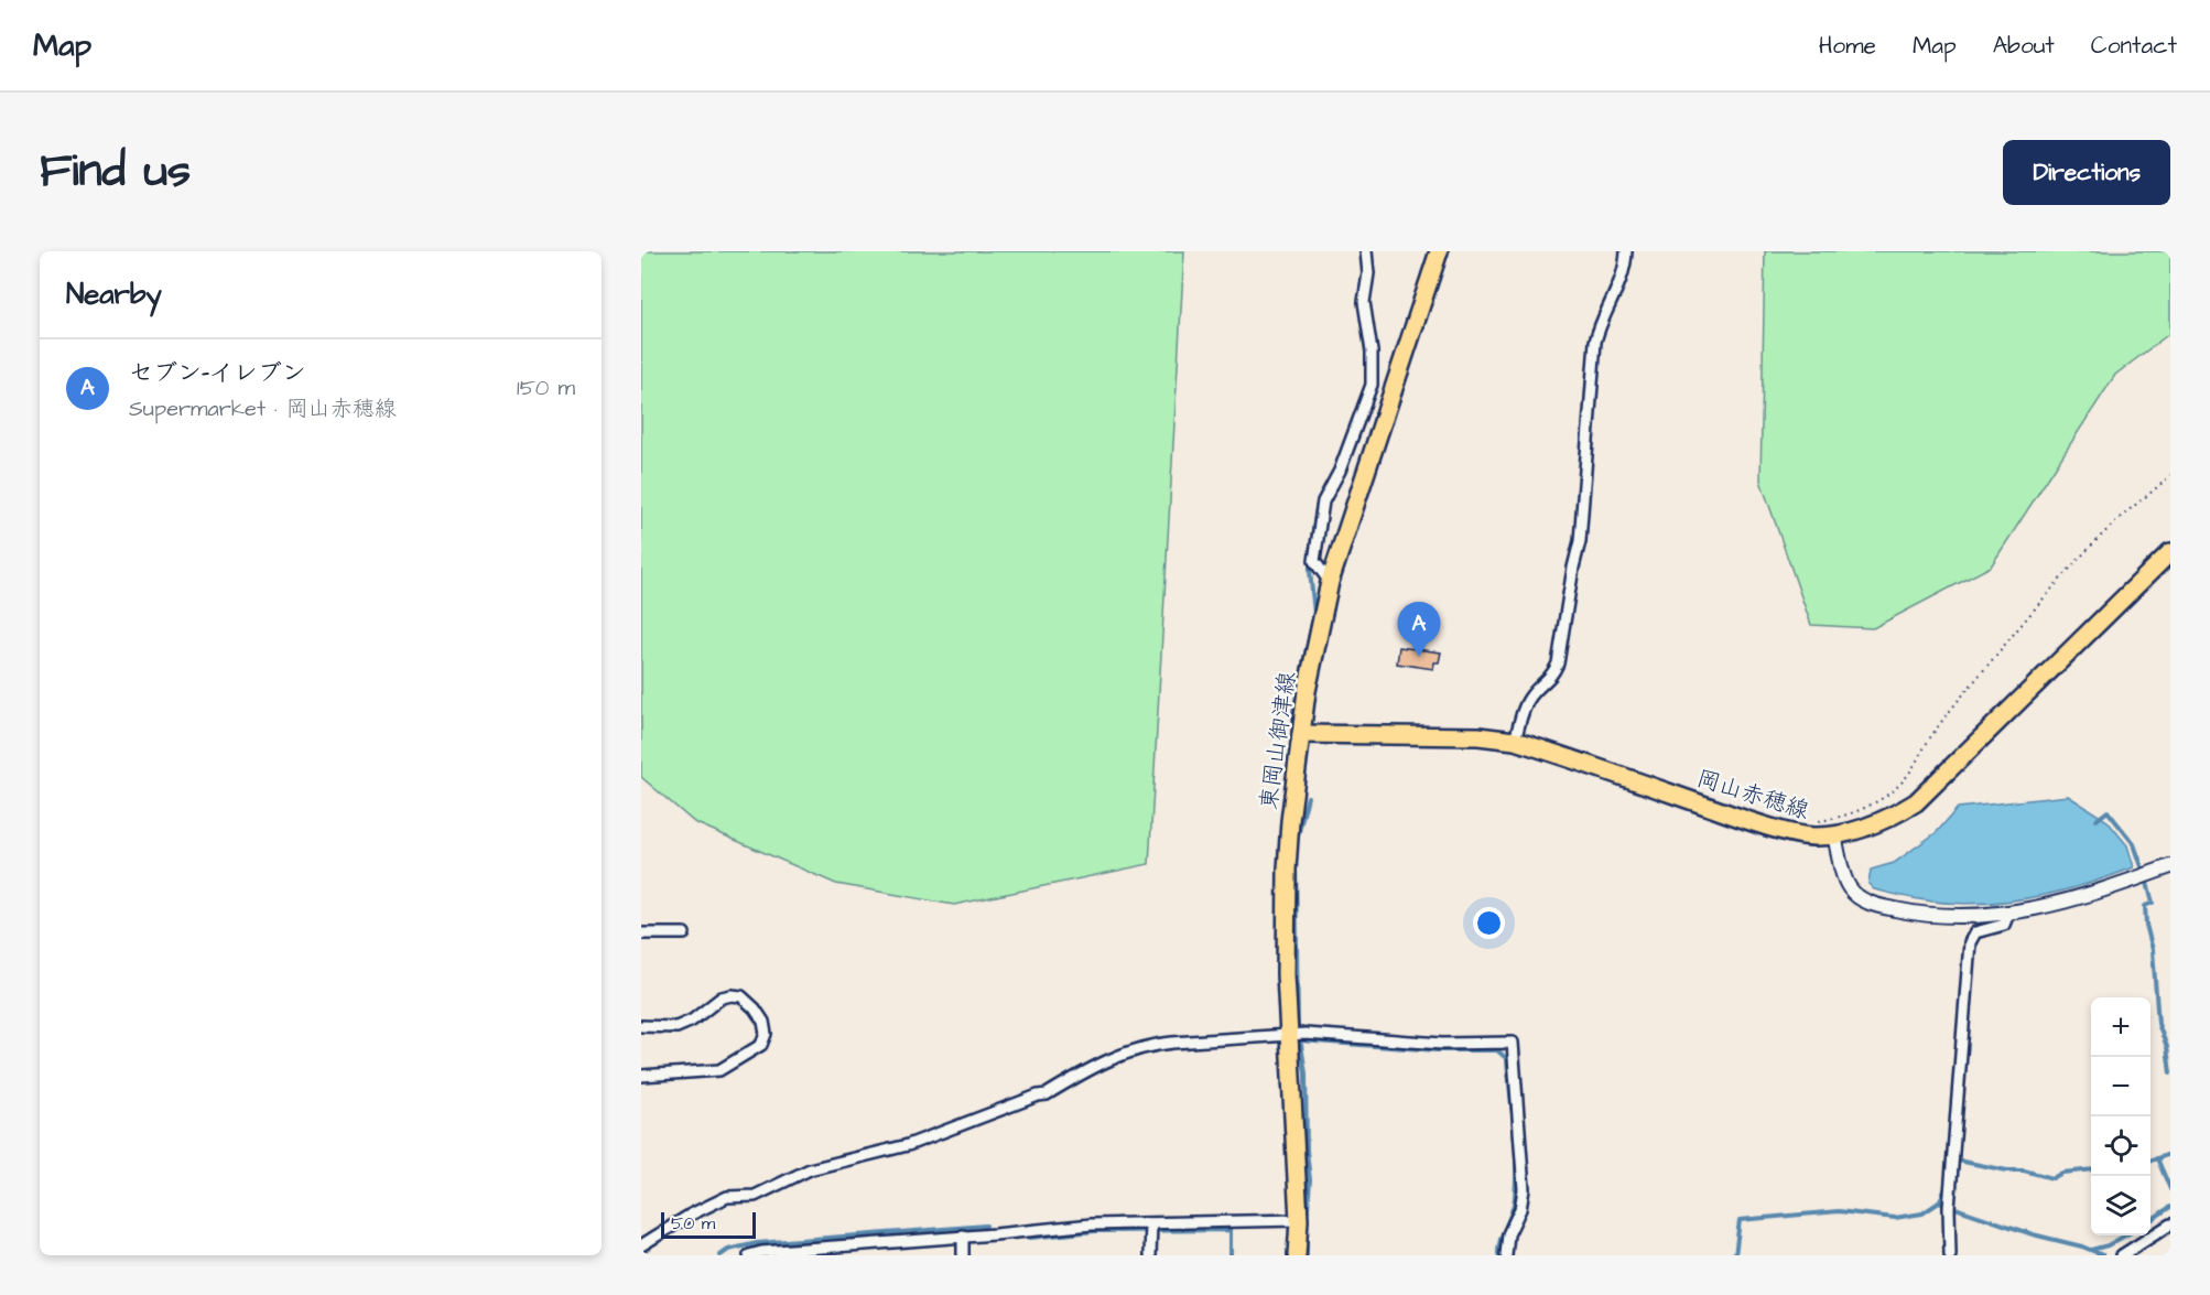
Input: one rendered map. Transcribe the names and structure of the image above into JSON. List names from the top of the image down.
{
  "streets": {
    "main road": ["東岡山御津線", "岡山赤穂線"]
  },
  "crossings": [
    ["東岡山御津線", "岡山赤穂線"]
  ],
  "scale_bar": "50 m",
  "page": {
    "header": "Map",
    "nav": [
      "Home",
      "Map",
      "About",
      "Contact"
    ],
    "title": "Find us",
    "buttons": "Directions",
    "heading": "Nearby",
    "list": [
      {
        "mark": "A",
        "name": "セブン-イレブン",
        "note": "Supermarket · 岡山赤穂線",
        "value": "150 m"
      }
    ],
    "pins": "A",
    "map_buttons": ["+", "−"],
    "scale": "50 m"
  }
}
